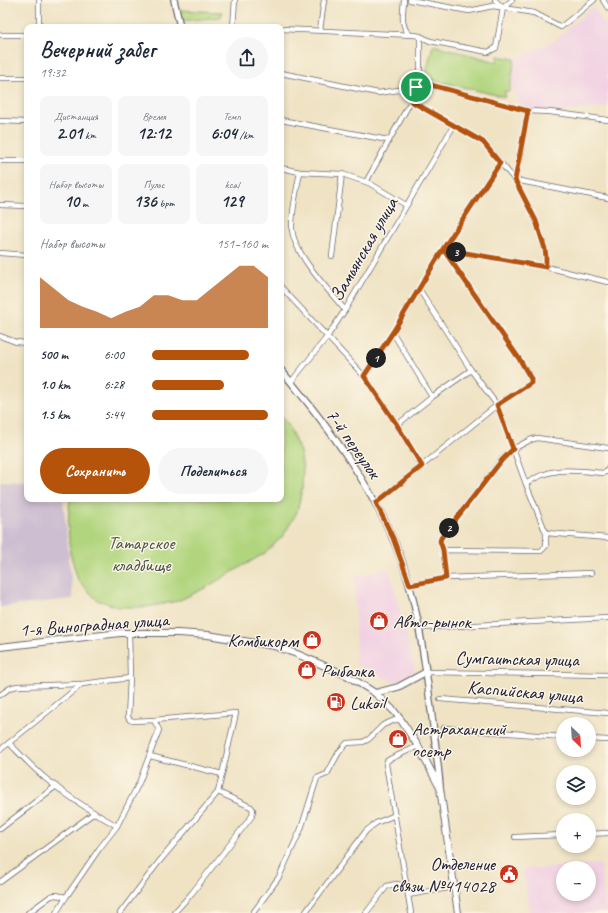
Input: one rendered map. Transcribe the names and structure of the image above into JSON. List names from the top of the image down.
{
  "streets": {
    "main road": ["1-я Виноградная улица"],
    "street": [
      "Замьянская улица",
      "7-й переулок",
      "Сумгаитская улица",
      "Каспийская улица"
    ]
  },
  "crossings": [
    ["Замьянская улица", "7-й переулок"],
    ["7-й переулок", "1-я Виноградная улица"],
    ["7-й переулок", "Сумгаитская улица"]
  ],
  "parks": ["Татарское кладбище"],
  "places": {
    "shop": [
      "Авто-рынок",
      "Комбикорм",
      "Рыбалка",
      "Астраханский осетр"
    ],
    "fuel station": ["Lukoil"],
    "public building": ["Отделение связи №414028"]
  },
  "north": "bottom right",
  "page": {
    "heading": ["Вечерний забег", "19:32"],
    "stats": [
      ["Дистанция", "2.01 km"],
      ["Время", "12:12"],
      ["Темп", "6:04 /km"],
      ["Набор высоты", "10 m"],
      ["Пульс", "136 bpm"],
      ["kcal", "129"]
    ],
    "chart": ["Набор высоты", "151–160 m"],
    "pins": ["3", "1", "2"],
    "list": [
      {
        "name": "500 m",
        "note": "6:00"
      },
      {
        "name": "1.0 km",
        "note": "6:28"
      },
      {
        "name": "1.5 km",
        "note": "5:44"
      }
    ],
    "buttons": ["Сохранить", "Поделиться"],
    "map_buttons": ["+", "−"]
  }
}
